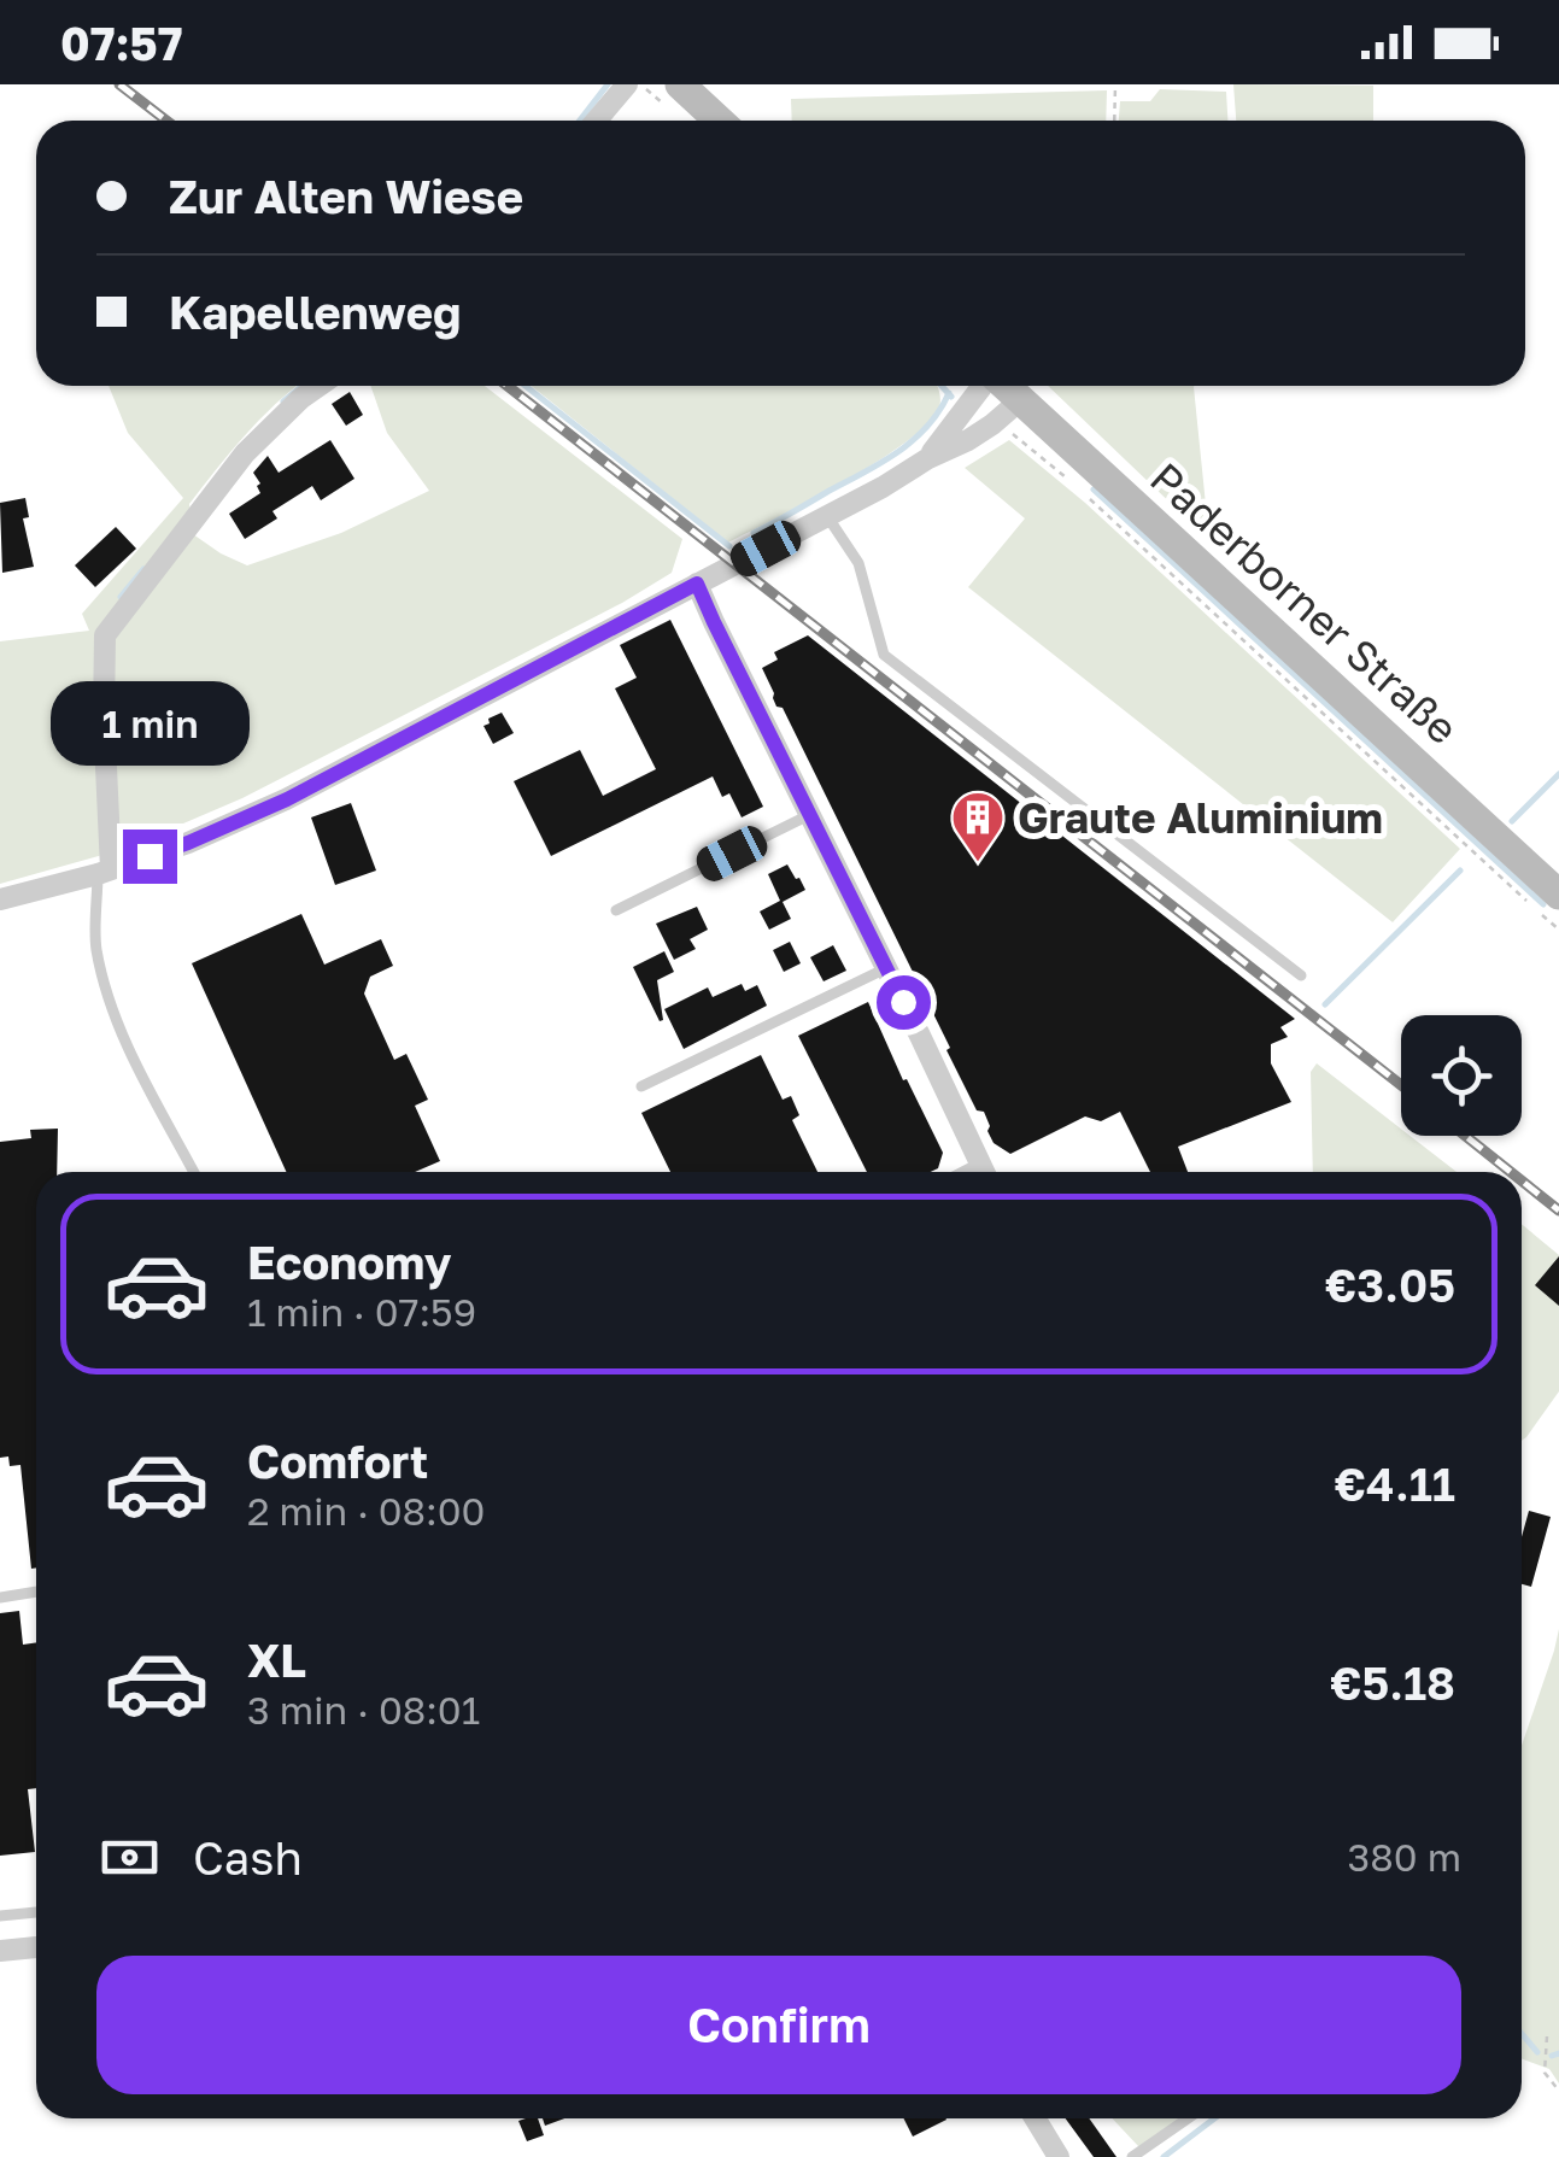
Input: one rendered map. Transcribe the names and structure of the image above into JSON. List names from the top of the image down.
{
  "streets": {
    "main road": ["Paderborner Straße"]
  },
  "places": {
    "building": ["Graute Aluminium"]
  },
  "page": {
    "status": "07:57",
    "banner": ["Zur Alten Wiese", "Kapellenweg"],
    "bubble": "1 min",
    "list": [
      {
        "name": "Economy",
        "note": "1 min · 07:59",
        "value": "€3.05"
      },
      {
        "name": "Comfort",
        "note": "2 min · 08:00",
        "value": "€4.11"
      },
      {
        "name": "XL",
        "note": "3 min · 08:01",
        "value": "€5.18"
      }
    ],
    "pay": ["Cash", "380 m"],
    "buttons": "Confirm"
  }
}
